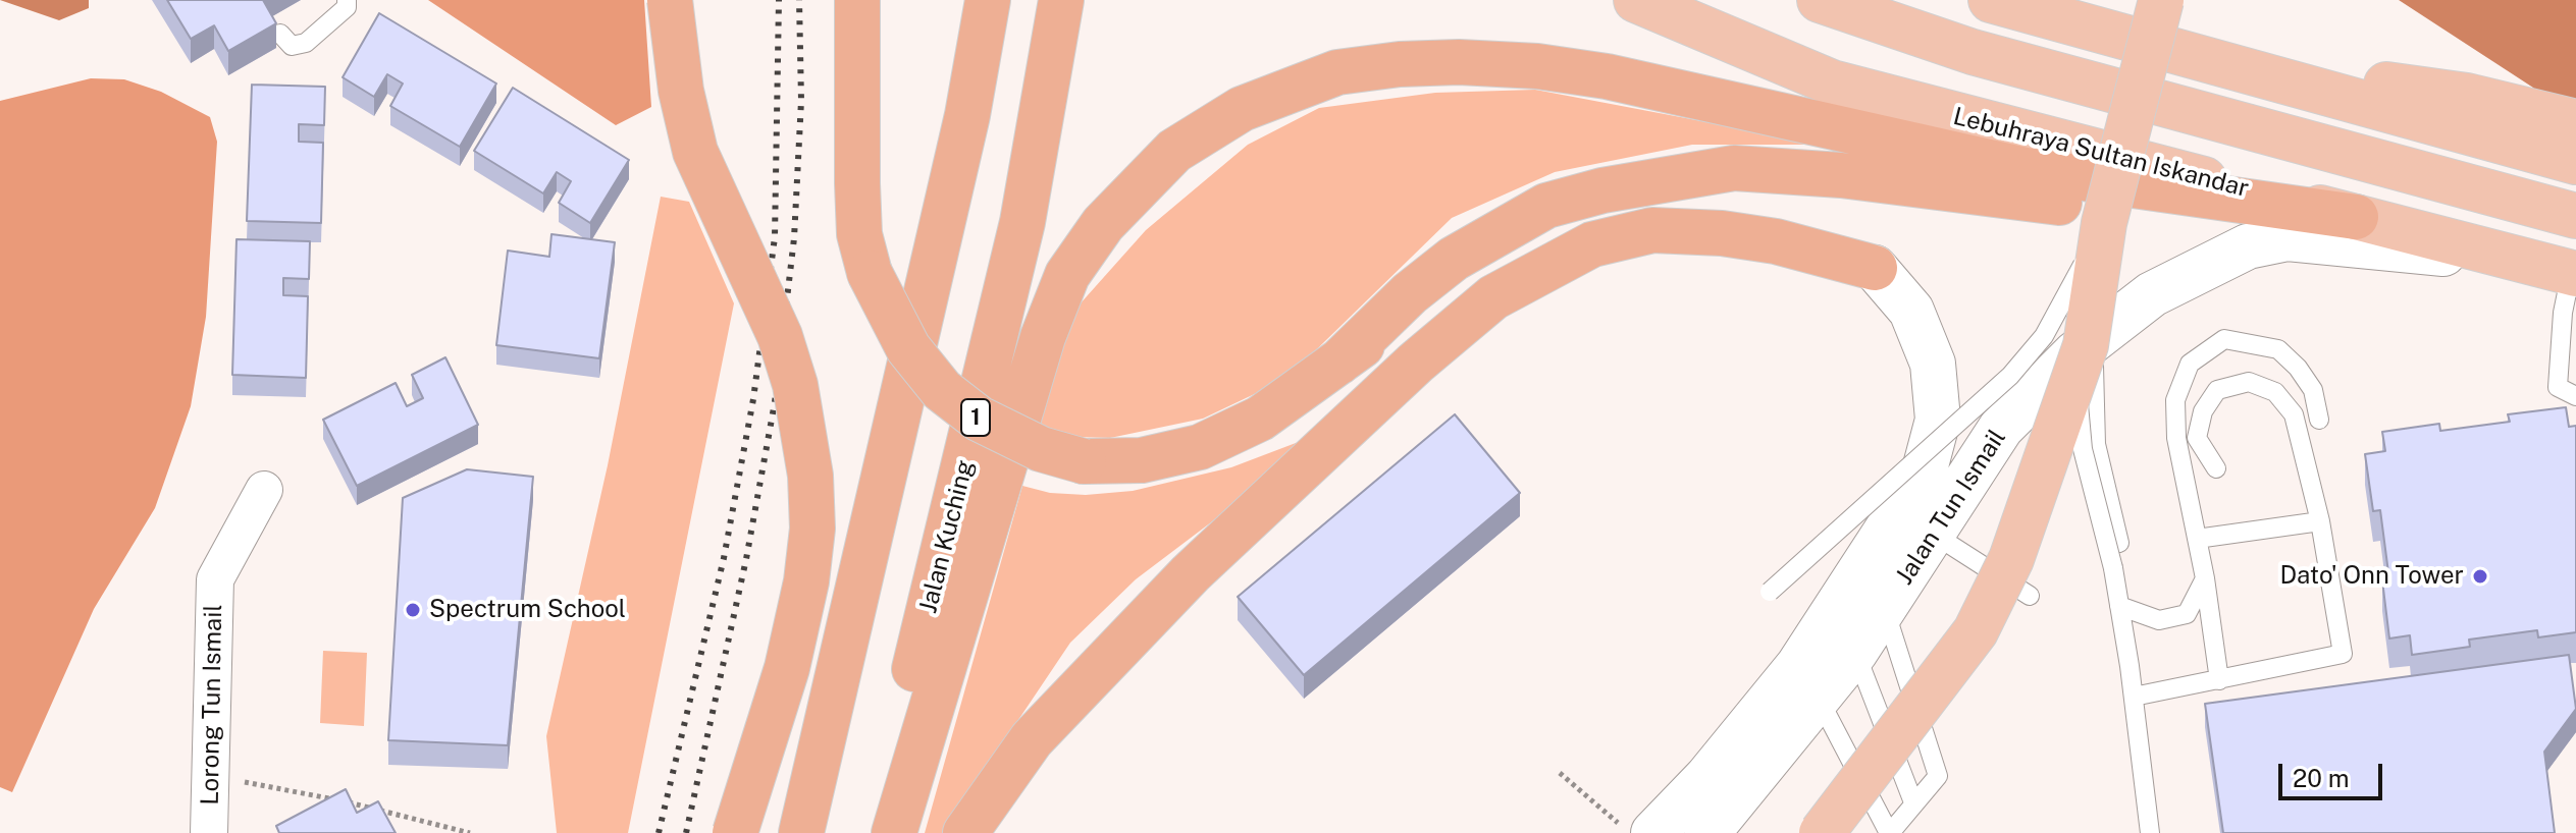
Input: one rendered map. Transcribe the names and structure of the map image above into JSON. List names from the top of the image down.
{
  "streets": {
    "highway": ["1", "Jalan Kuching"],
    "main road": ["Lebuhraya Sultan Iskandar"],
    "street": ["Jalan Tun Ismail", "Lorong Tun Ismail"]
  },
  "crossings": [
    ["Lebuhraya Sultan Iskandar", "Jalan Tun Ismail"]
  ],
  "places": ["Dato' Onn Tower", "Spectrum School"],
  "scale_bar": "20 m"
}
